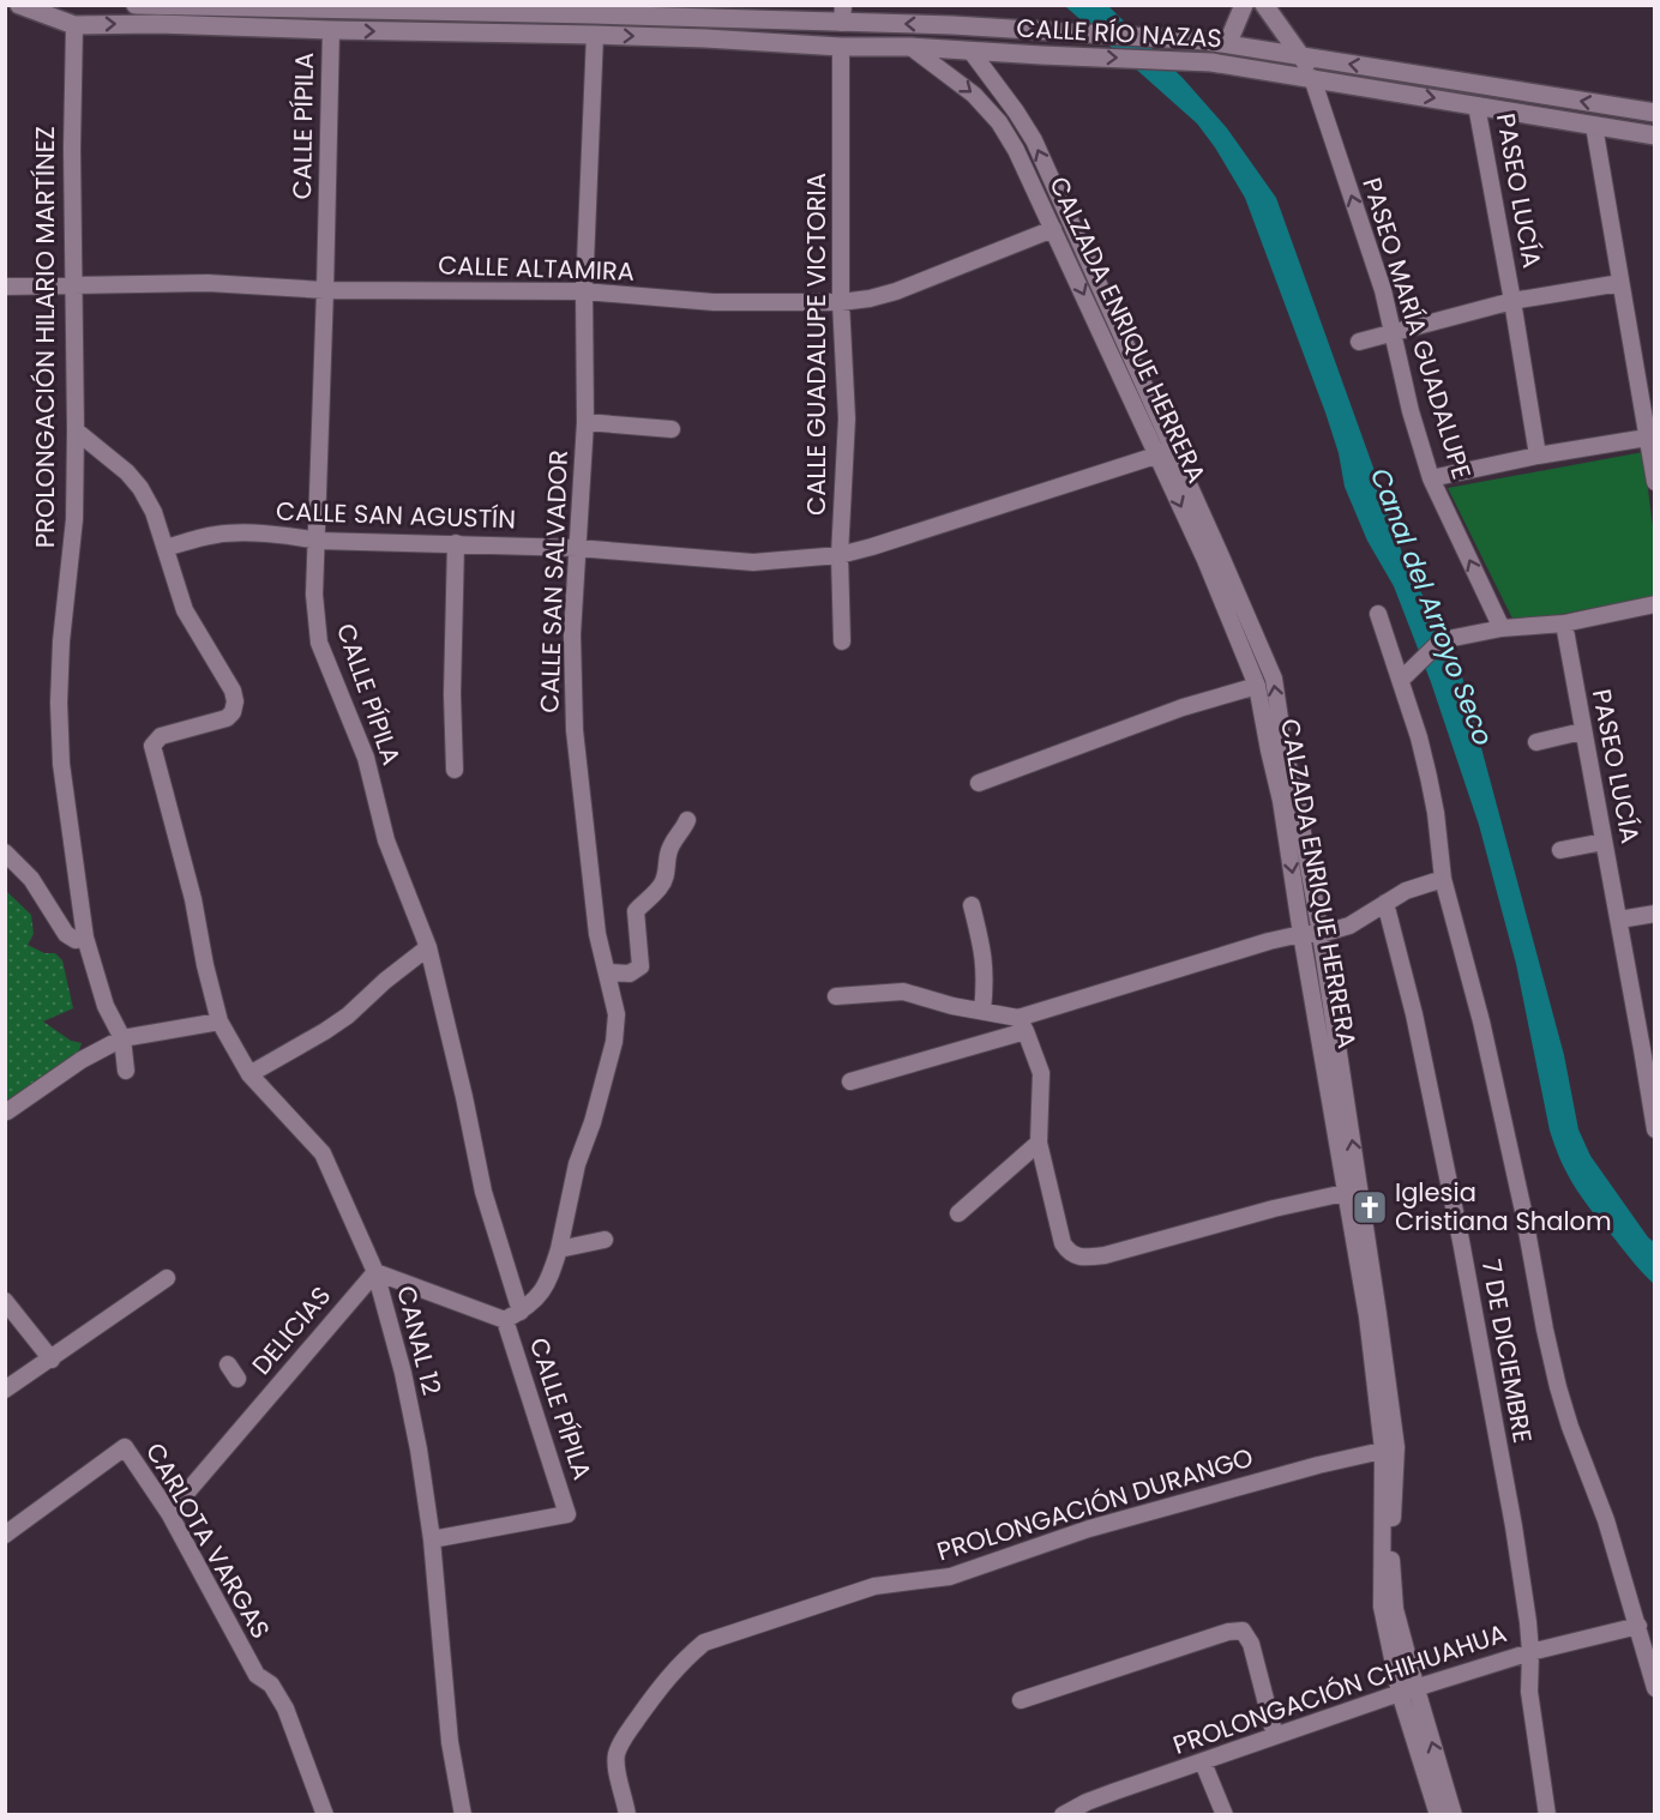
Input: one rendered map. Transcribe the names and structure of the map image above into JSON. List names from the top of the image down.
{
  "streets": {
    "street": [
      "CALLE RÍO NAZAS",
      "CALLE PÍPILA",
      "PASEO LUCÍA",
      "CALLE ALTAMIRA",
      "PASEO MARÍA GUADALUPE",
      "CALZADA ENRIQUE HERRERA",
      "PROLONGACIÓN HILARIO MARTÍNEZ",
      "CALLE GUADALUPE VICTORIA",
      "CALLE SAN AGUSTÍN",
      "CALLE SAN SALVADOR",
      "DELICIAS",
      "CANAL 12",
      "7 DE DICIEMBRE",
      "PROLONGACIÓN DURANGO",
      "CARLOTA VARGAS",
      "PROLONGACIÓN CHIHUAHUA"
    ]
  },
  "crossings": [
    ["CALLE RÍO NAZAS", "CALLE PÍPILA"],
    ["CALLE RÍO NAZAS", "PASEO LUCÍA"],
    ["CALLE RÍO NAZAS", "PASEO MARÍA GUADALUPE"],
    ["CALLE RÍO NAZAS", "CALZADA ENRIQUE HERRERA"],
    ["CALLE RÍO NAZAS", "PROLONGACIÓN HILARIO MARTÍNEZ"],
    ["CALLE RÍO NAZAS", "CALLE GUADALUPE VICTORIA"],
    ["CALLE RÍO NAZAS", "CALLE SAN SALVADOR"],
    ["CALLE PÍPILA", "CALLE ALTAMIRA"],
    ["CALLE PÍPILA", "CALLE SAN AGUSTÍN"],
    ["CALLE PÍPILA", "CALLE SAN SALVADOR"],
    ["CALLE PÍPILA", "CANAL 12"],
    ["CALLE ALTAMIRA", "CALZADA ENRIQUE HERRERA"],
    ["CALLE ALTAMIRA", "PROLONGACIÓN HILARIO MARTÍNEZ"],
    ["CALLE ALTAMIRA", "CALLE GUADALUPE VICTORIA"],
    ["CALLE ALTAMIRA", "CALLE SAN SALVADOR"],
    ["CALZADA ENRIQUE HERRERA", "CALLE SAN AGUSTÍN"],
    ["CALZADA ENRIQUE HERRERA", "PROLONGACIÓN DURANGO"],
    ["CALZADA ENRIQUE HERRERA", "PROLONGACIÓN CHIHUAHUA"],
    ["CALLE GUADALUPE VICTORIA", "CALLE SAN AGUSTÍN"],
    ["CALLE SAN AGUSTÍN", "CALLE SAN SALVADOR"],
    ["CALLE SAN AGUSTÍN", "CANAL 12"],
    ["DELICIAS", "CANAL 12"],
    ["DELICIAS", "CARLOTA VARGAS"],
    ["7 DE DICIEMBRE", "PROLONGACIÓN CHIHUAHUA"]
  ],
  "one_way": ["PASEO MARÍA GUADALUPE"],
  "water": ["Canal del Arroyo Seco"],
  "places": {
    "church": ["Iglesia Cristiana Shalom"]
  }
}
